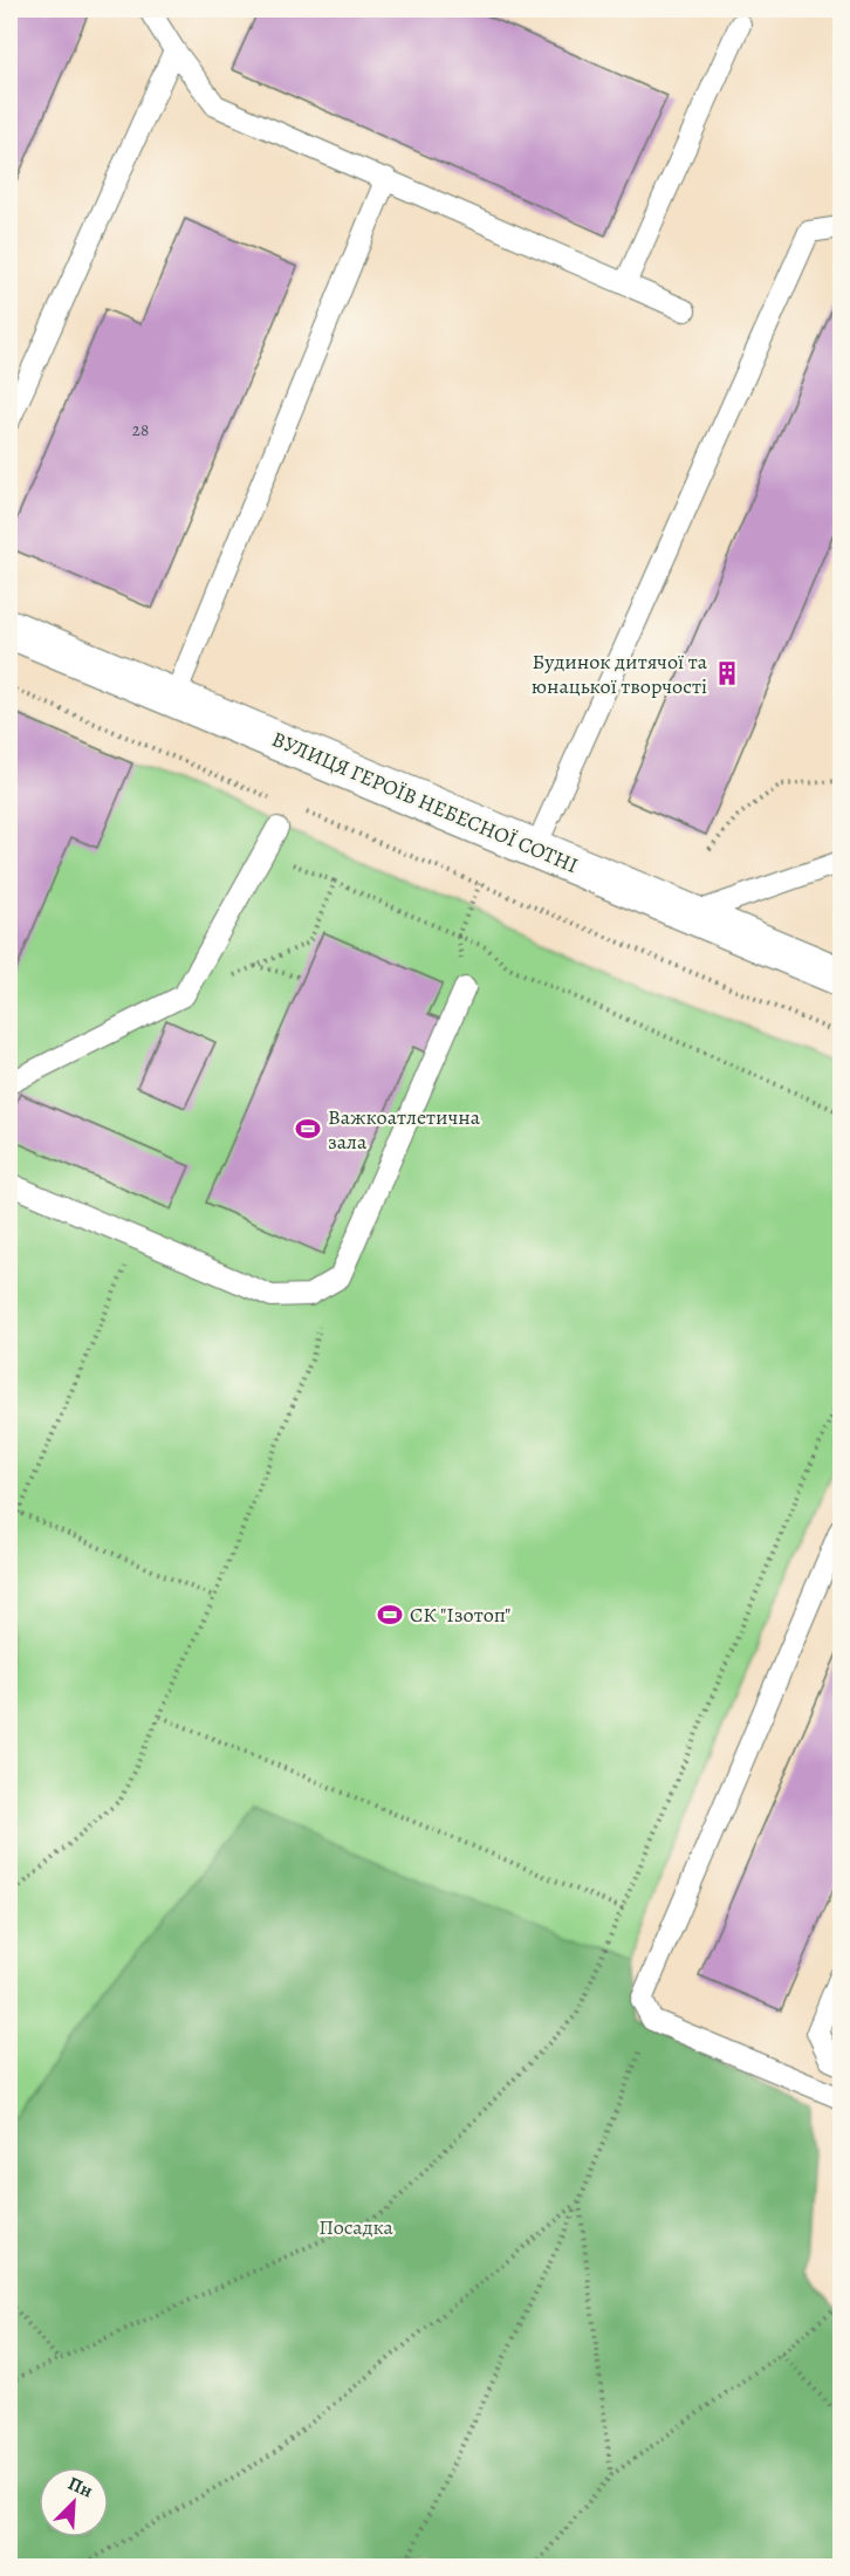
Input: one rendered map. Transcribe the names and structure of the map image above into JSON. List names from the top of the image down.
{
  "streets": {
    "street": ["ВУЛИЦЯ ГЕРОЇВ НЕБЕСНОЇ СОТНІ"]
  },
  "parks": ["Посадка"],
  "places": {
    "building": ["Будинок дитячої та юнацької творчості"],
    "sports": ["Важкоатлетична зала", "СК \"Ізотоп\""]
  },
  "house_numbers": ["28"],
  "north": "top right"
}
